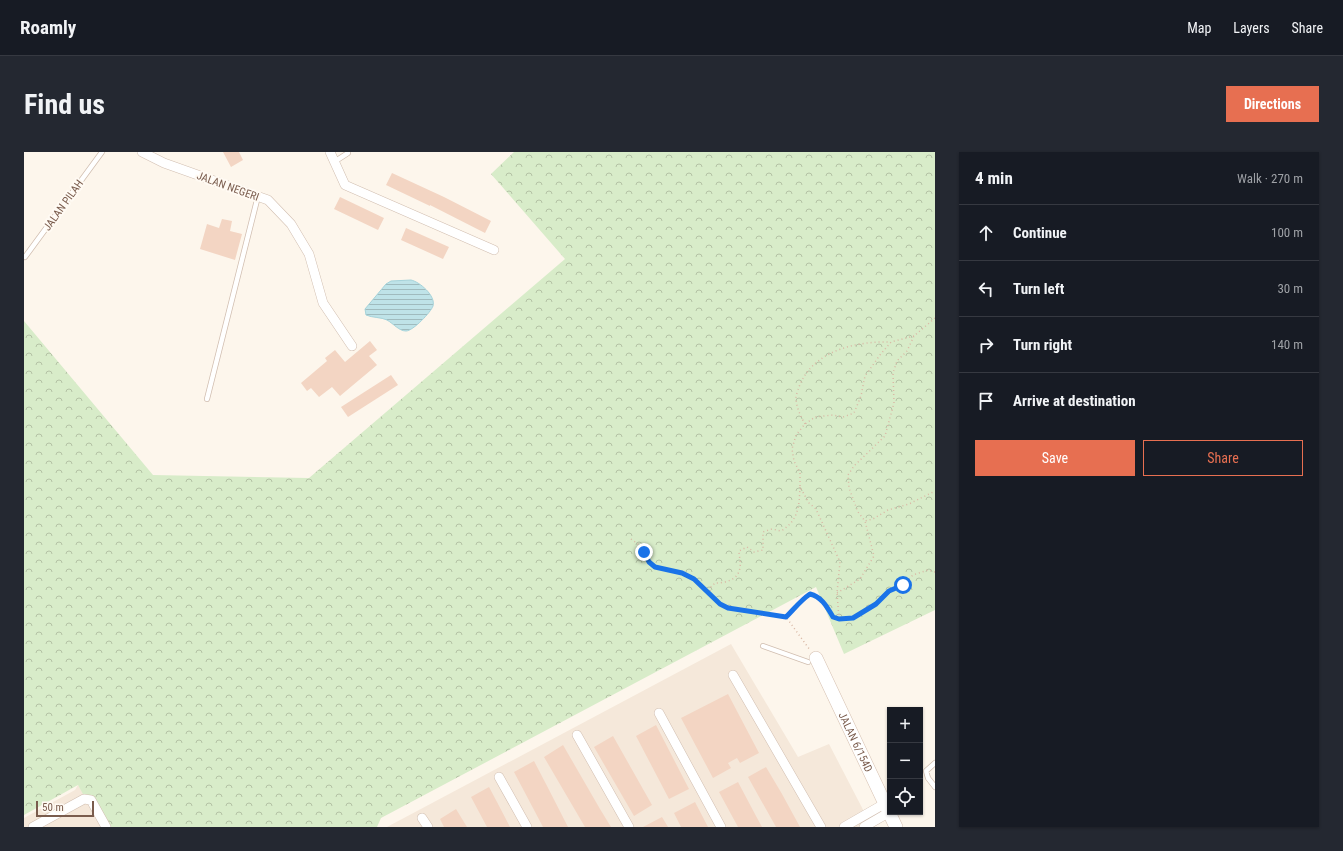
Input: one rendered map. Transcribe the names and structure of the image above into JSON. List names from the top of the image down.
{
  "streets": {
    "street": ["JALAN NEGERI", "JALAN 6/154D"],
    "lane": ["JALAN PILAH"]
  },
  "scale_bar": "50 m",
  "page": {
    "header": "Roamly",
    "nav": ["Map", "Layers", "Share"],
    "buttons": [
      "Directions",
      ["Save", "Share"]
    ],
    "title": "Find us",
    "heading": ["4 min", "Walk · 270 m"],
    "list": [
      ["Continue", "100 m"],
      ["Turn left", "30 m"],
      ["Turn right", "140 m"],
      "Arrive at destination"
    ],
    "map_buttons": ["+", "−"],
    "scale": "50 m"
  }
}
